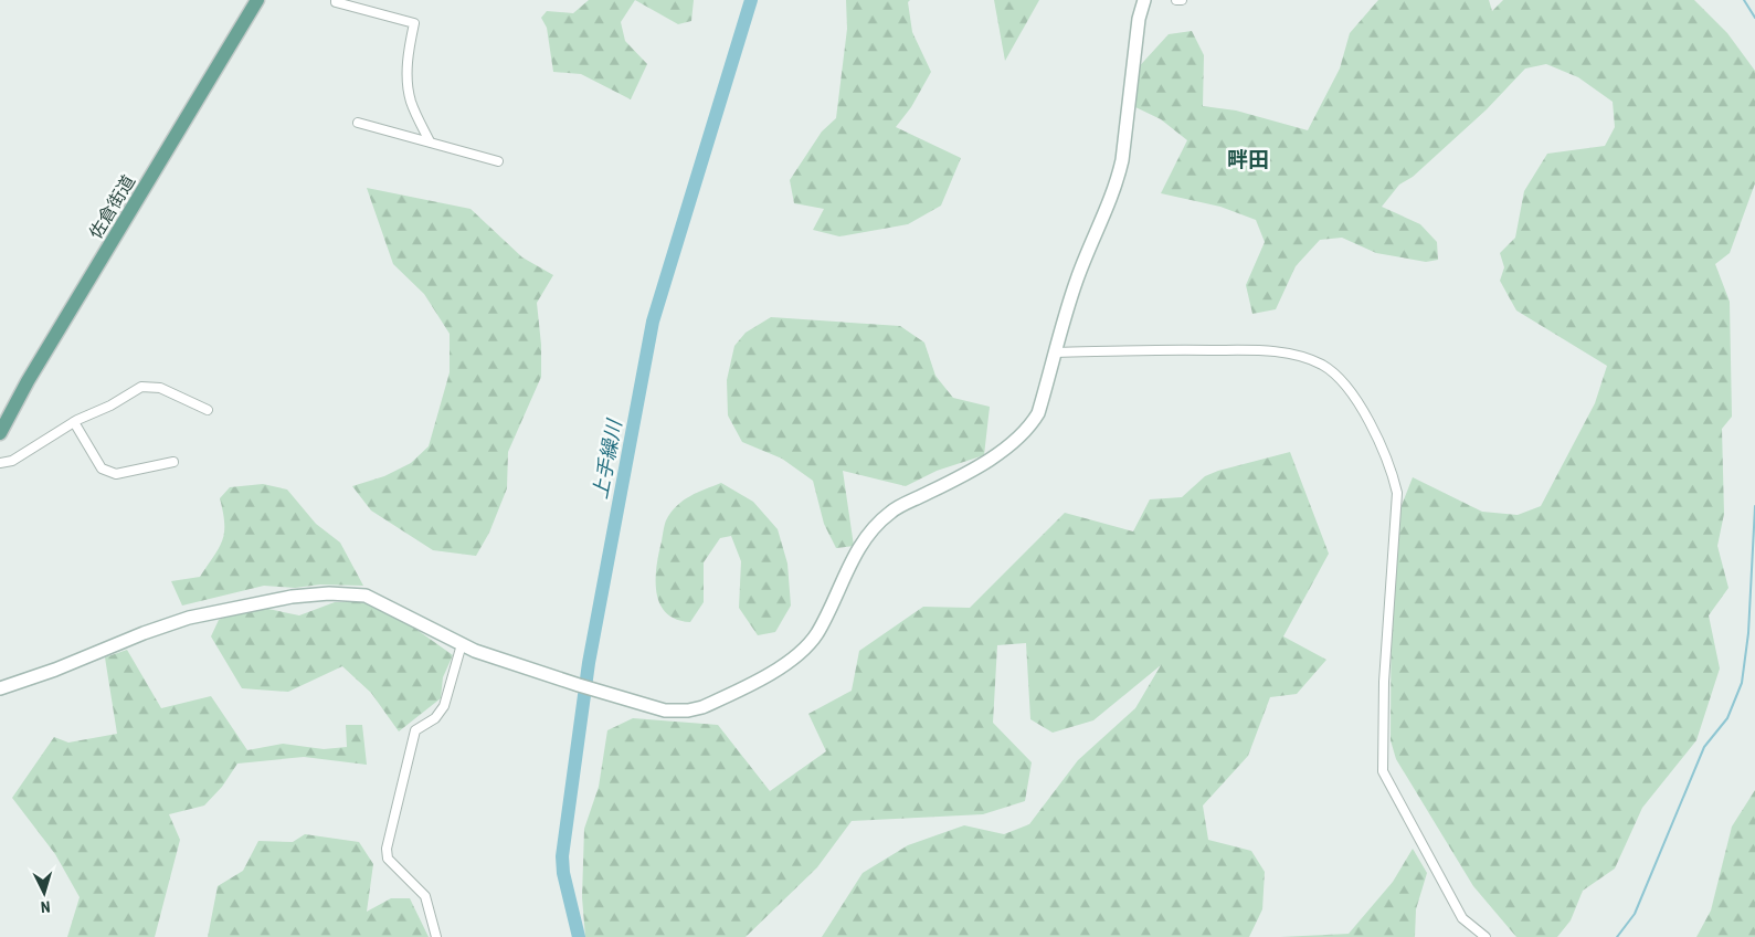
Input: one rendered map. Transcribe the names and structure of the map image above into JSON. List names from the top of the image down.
{
  "streets": {
    "main road": ["佐倉街道"]
  },
  "districts": ["畔田"],
  "water": ["上手繰川"],
  "north": "bottom"
}
